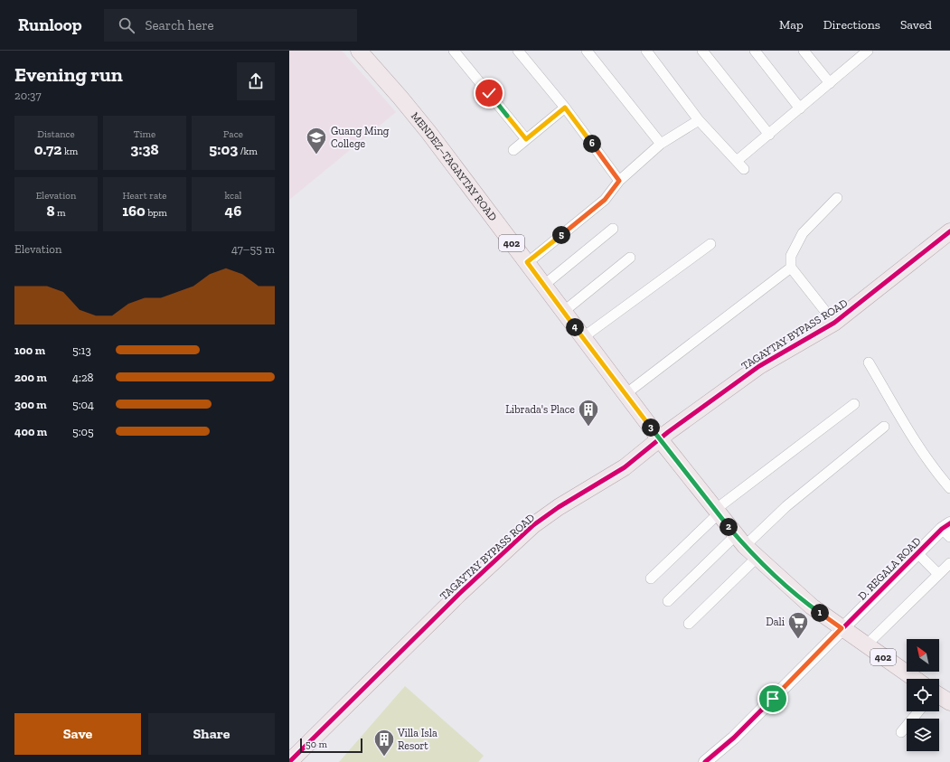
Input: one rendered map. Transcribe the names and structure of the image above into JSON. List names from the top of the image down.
{
  "streets": {
    "main road": ["MENDEZ–TAGAYTAY ROAD", "402", "TAGAYTAY BYPASS ROAD"],
    "street": ["D. REGALA ROAD"]
  },
  "crossings": [
    ["MENDEZ–TAGAYTAY ROAD", "402"],
    ["MENDEZ–TAGAYTAY ROAD", "TAGAYTAY BYPASS ROAD"],
    ["MENDEZ–TAGAYTAY ROAD", "D. REGALA ROAD"],
    ["402", "D. REGALA ROAD"]
  ],
  "places": {
    "school or university": ["Guang Ming College"],
    "building": ["Librada's Place", "Villa Isla Resort"],
    "supermarket": ["Dali"]
  },
  "scale_bar": "50 m",
  "north": "top left",
  "page": {
    "header": "Runloop",
    "search": "Search here",
    "nav": ["Map", "Directions", "Saved"],
    "heading": ["Evening run", "20:37"],
    "stats": [
      ["Distance", "0.72 km"],
      ["Time", "3:38"],
      ["Pace", "5:03 /km"],
      ["Elevation", "8 m"],
      ["Heart rate", "160 bpm"],
      ["kcal", "46"]
    ],
    "pins": [
      "6",
      "5",
      "4",
      "3",
      "2",
      "1"
    ],
    "chart": ["Elevation", "47–55 m"],
    "list": [
      {
        "name": "100 m",
        "note": "5:13"
      },
      {
        "name": "200 m",
        "note": "4:28"
      },
      {
        "name": "300 m",
        "note": "5:04"
      },
      {
        "name": "400 m",
        "note": "5:05"
      }
    ],
    "buttons": ["Save", "Share"],
    "scale": "50 m"
  }
}
